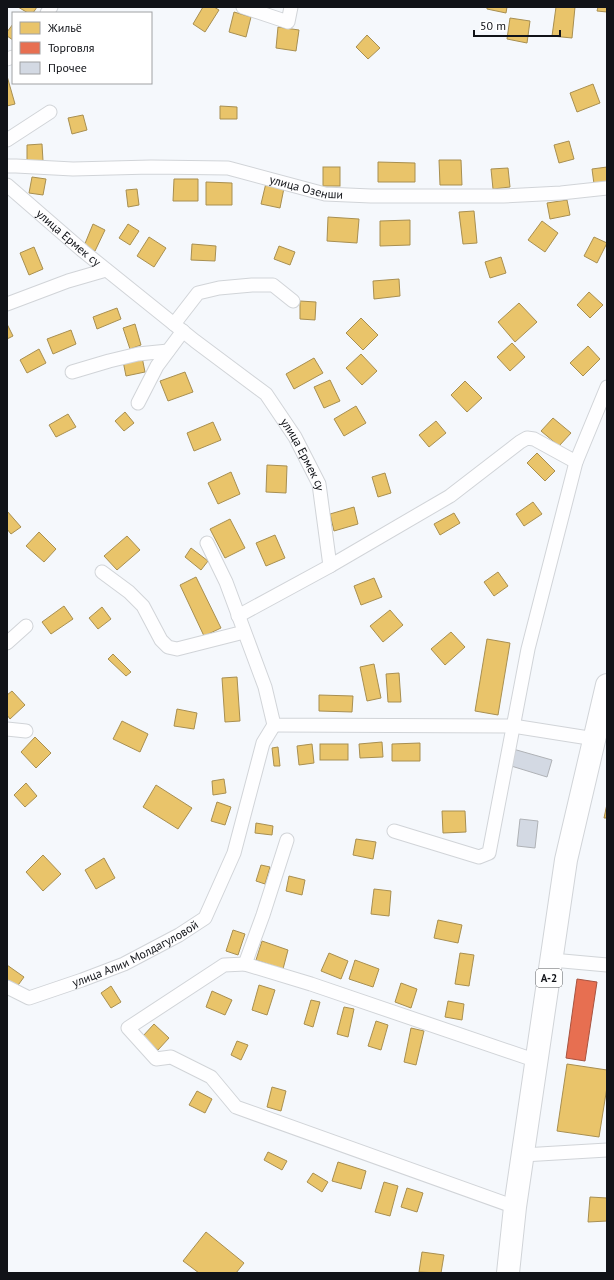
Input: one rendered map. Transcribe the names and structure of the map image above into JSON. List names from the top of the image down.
{
  "streets": {
    "highway": ["A-2"],
    "street": ["улица Озенши", "улица Ермек су", "улица Алии Молдагуловой"]
  },
  "legend": ["Жильё", "Торговля", "Прочее"],
  "scale_bar": "50 m"
}
